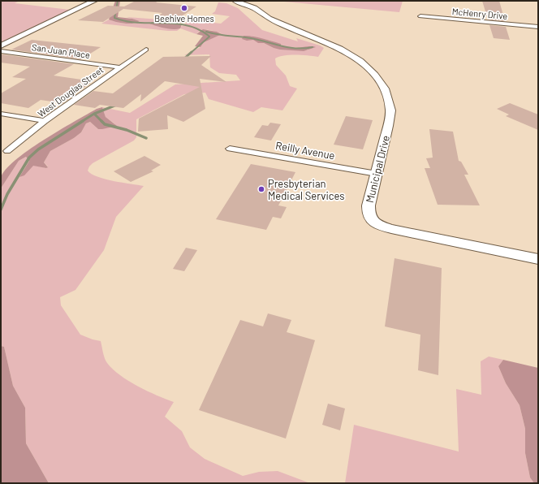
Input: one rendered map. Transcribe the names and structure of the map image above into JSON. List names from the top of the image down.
{
  "streets": {
    "main road": ["Municipal Drive"],
    "street": [
      "McHenry Drive",
      "San Juan Place",
      "West Douglas Street",
      "Reilly Avenue"
    ]
  },
  "crossings": [
    ["San Juan Place", "West Douglas Street"],
    ["Reilly Avenue", "Municipal Drive"]
  ],
  "places": ["Beehive Homes", "Presbyterian Medical Services"]
}
